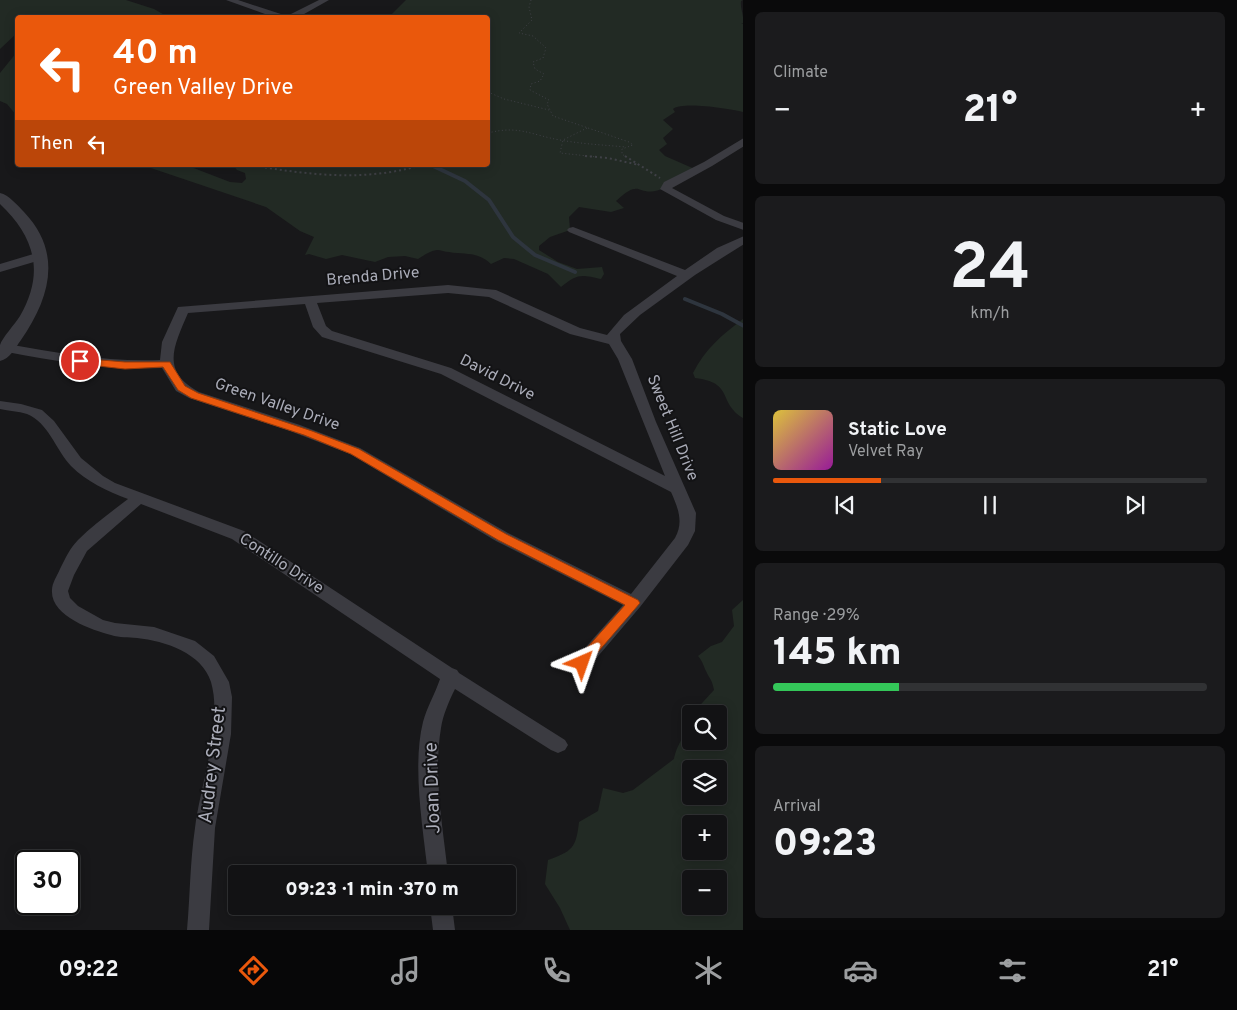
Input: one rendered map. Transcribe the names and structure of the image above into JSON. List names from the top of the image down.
{
  "streets": {
    "street": [
      "Brenda Drive",
      "David Drive",
      "Green Valley Drive",
      "Sweet Hill Drive",
      "Contillo Drive",
      "Audrey Street",
      "Joan Drive"
    ]
  },
  "crossings": [
    ["Brenda Drive", "David Drive"],
    ["Brenda Drive", "Green Valley Drive"],
    ["Brenda Drive", "Sweet Hill Drive"],
    ["David Drive", "Sweet Hill Drive"],
    ["Green Valley Drive", "Sweet Hill Drive"],
    ["Contillo Drive", "Audrey Street"],
    ["Contillo Drive", "Joan Drive"]
  ],
  "page": {
    "tile": [
      "Climate",
      ["24", "km/h"],
      ["Range · 29%", "145 km"],
      ["Arrival", "09:23"]
    ],
    "turn": ["40 m", "Green Valley Drive"],
    "heat": ["−", "21°", "+"],
    "then": "Then",
    "song": ["Static Love", "Velvet Ray"],
    "map_buttons": ["+", "−"],
    "limit": "30",
    "trip": "09:23 · 1 min · 370 m",
    "tabs": ["09:22", "21°"]
  }
}
